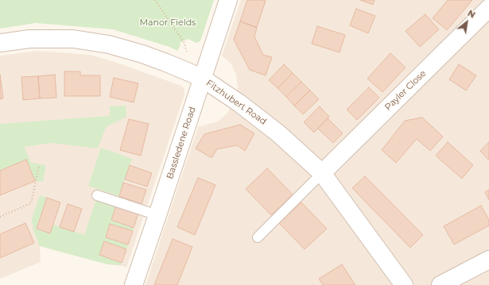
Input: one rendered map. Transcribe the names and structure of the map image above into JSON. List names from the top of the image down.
{
  "streets": {
    "street": ["Payler Close", "Fitzhubert Road", "Bassledene Road"]
  },
  "crossings": [
    ["Payler Close", "Fitzhubert Road"],
    ["Fitzhubert Road", "Bassledene Road"]
  ],
  "parks": ["Manor Fields"],
  "north": "top right"
}
